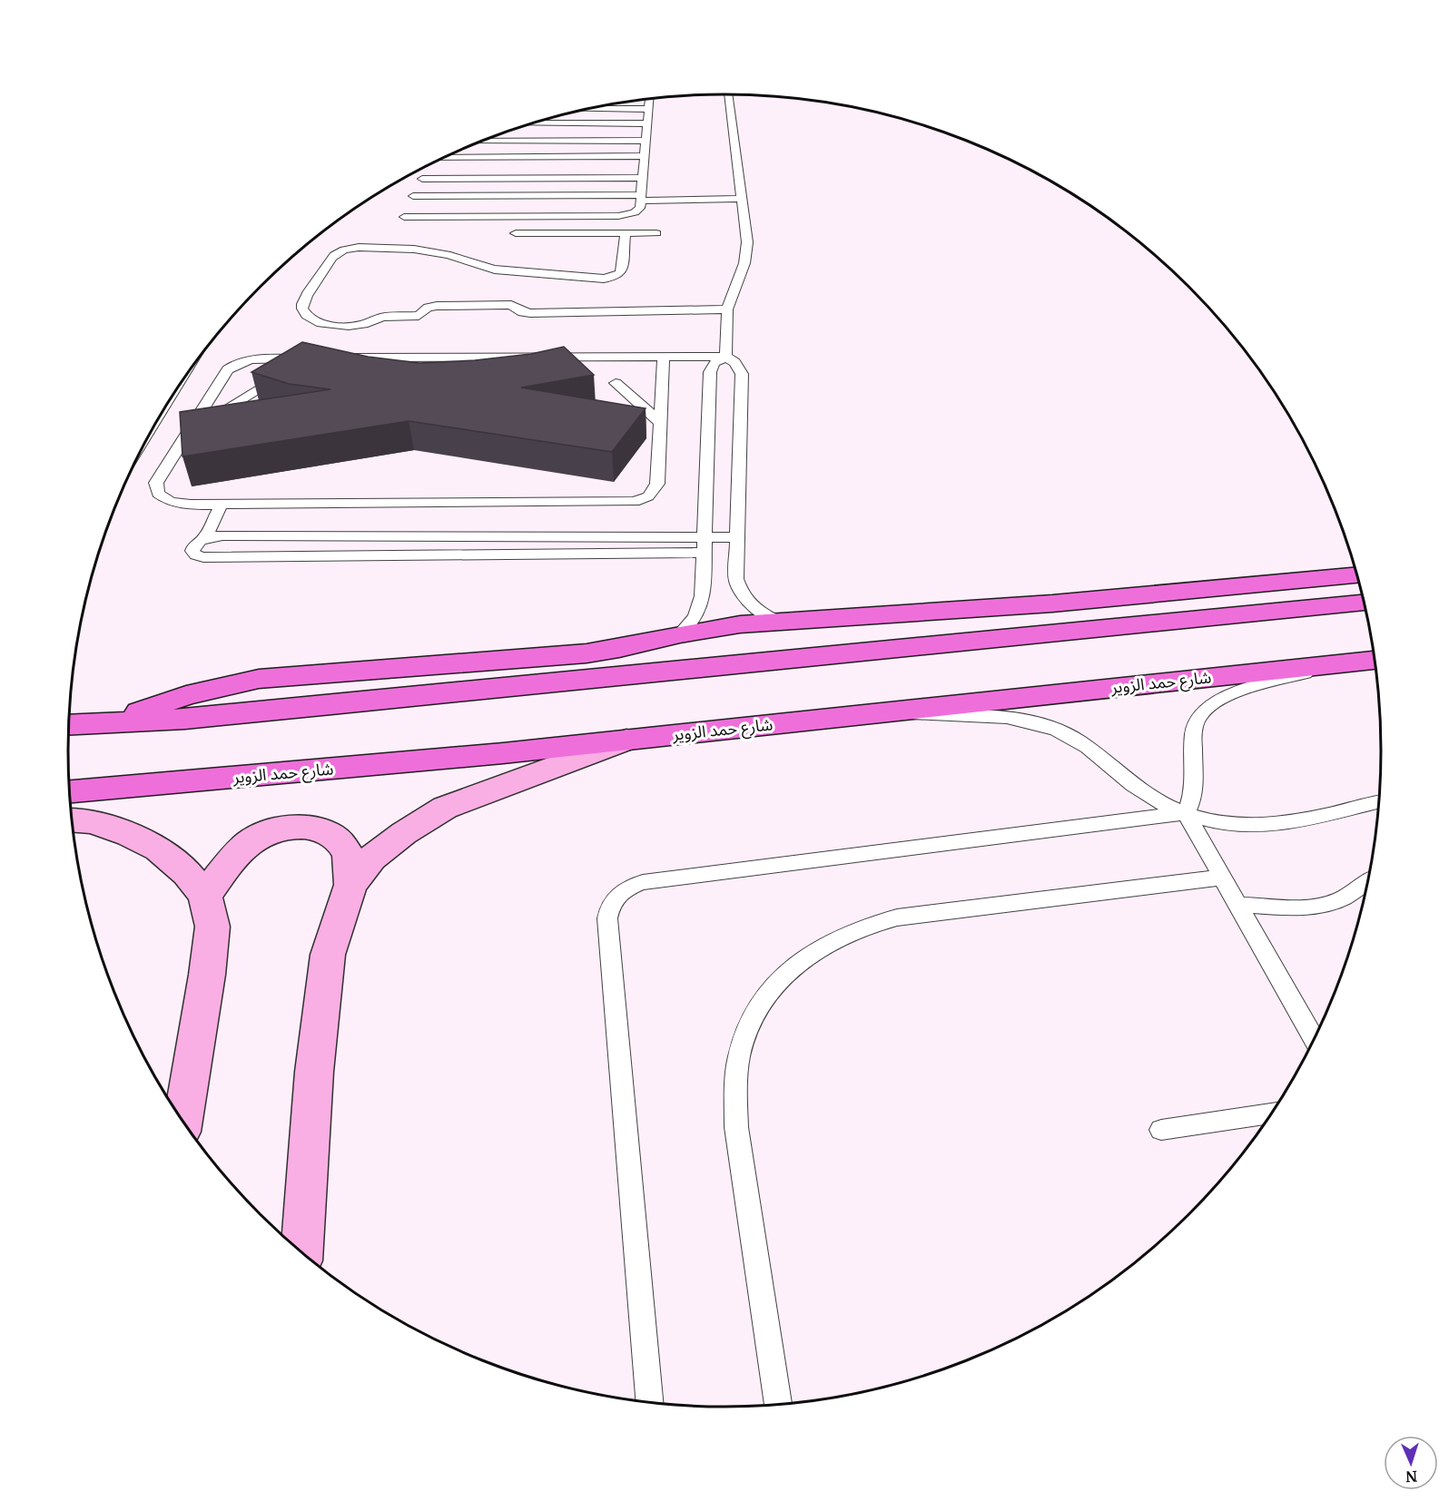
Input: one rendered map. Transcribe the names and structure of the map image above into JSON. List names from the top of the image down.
{
  "streets": {
    "main road": ["شارع حمد الزوير"]
  },
  "north": "bottom"
}
